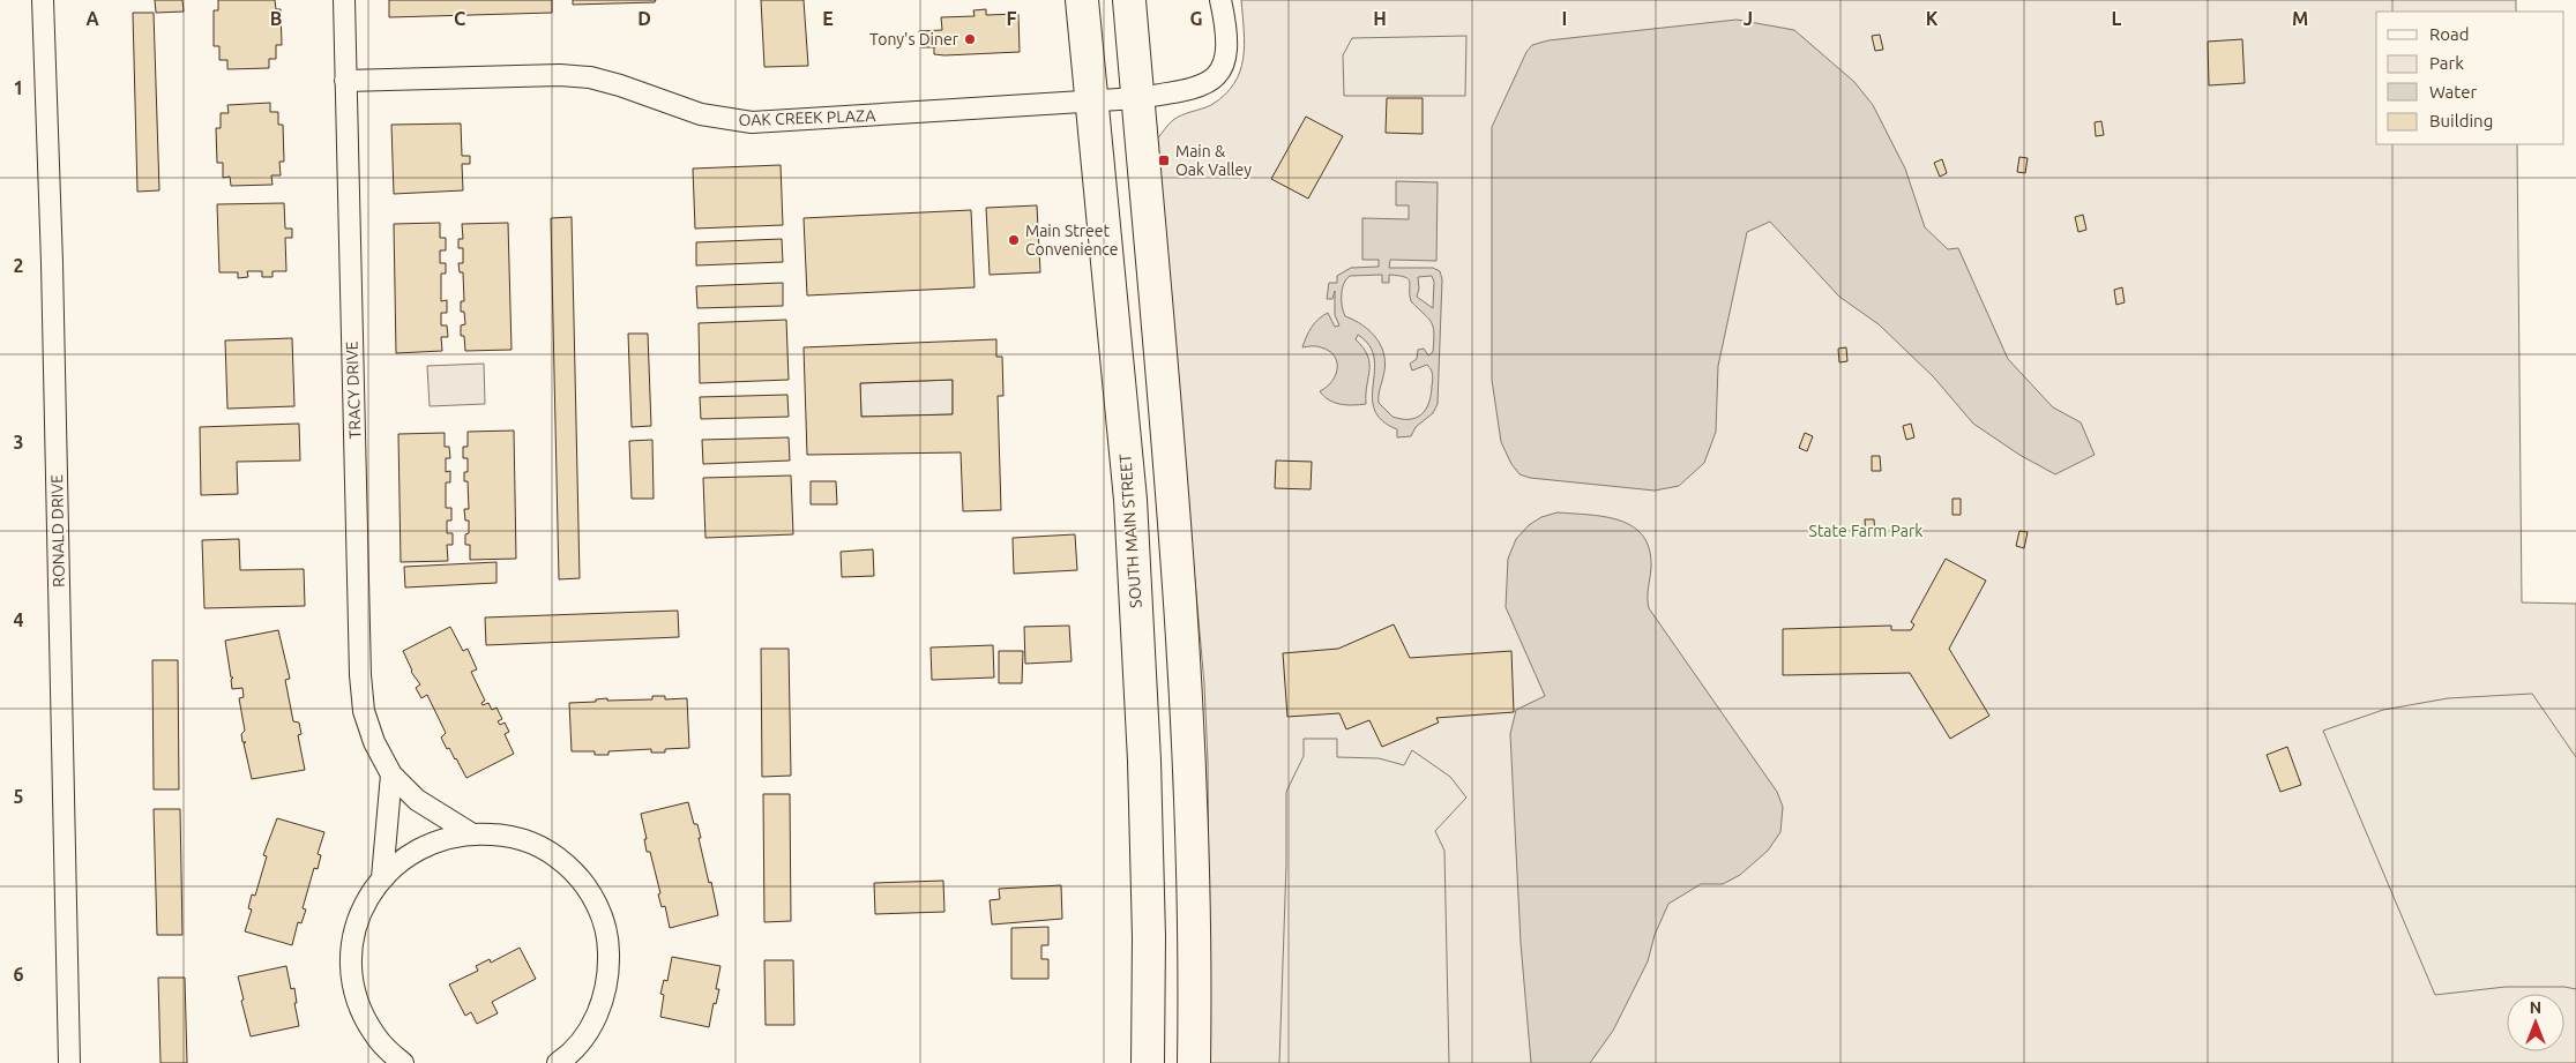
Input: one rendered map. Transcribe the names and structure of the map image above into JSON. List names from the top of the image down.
{
  "streets": {
    "highway": ["SOUTH MAIN STREET"],
    "street": ["OAK CREEK PLAZA", "TRACY DRIVE", "RONALD DRIVE"]
  },
  "crossings": [
    ["OAK CREEK PLAZA", "TRACY DRIVE"],
    ["OAK CREEK PLAZA", "SOUTH MAIN STREET"]
  ],
  "parks": ["State Farm Park"],
  "places": {
    "other": ["Tony's Diner", "Main Street Convenience"],
    "transit": ["Main & Oak Valley"]
  },
  "legend": [
    "Road",
    "Park",
    "Water",
    "Building"
  ],
  "north": "top",
  "grid": {
    "columns": [
      "A",
      "B",
      "C",
      "D",
      "E",
      "F",
      "G",
      "H",
      "I",
      "J",
      "K",
      "L",
      "M"
    ],
    "rows": [
      "1",
      "2",
      "3",
      "4",
      "5",
      "6"
    ]
  }
}
